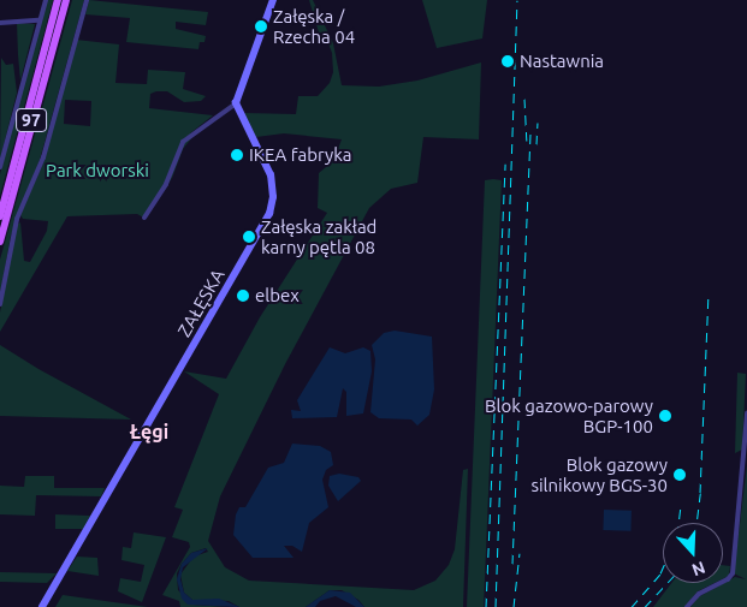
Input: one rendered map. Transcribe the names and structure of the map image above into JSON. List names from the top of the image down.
{
  "streets": {
    "main road": ["97"],
    "street": ["ZAŁĘSKA"]
  },
  "districts": ["Łęgi"],
  "parks": ["Park dworski"],
  "places": [
    "Załęska / Rzecha 04",
    "Nastawnia",
    "IKEA fabryka",
    "Załęska zakład karny pętla 08",
    "elbex",
    "Blok gazowo-parowy BGP-100",
    "Blok gazowy silnikowy BGS-30"
  ],
  "north": "bottom"
}
